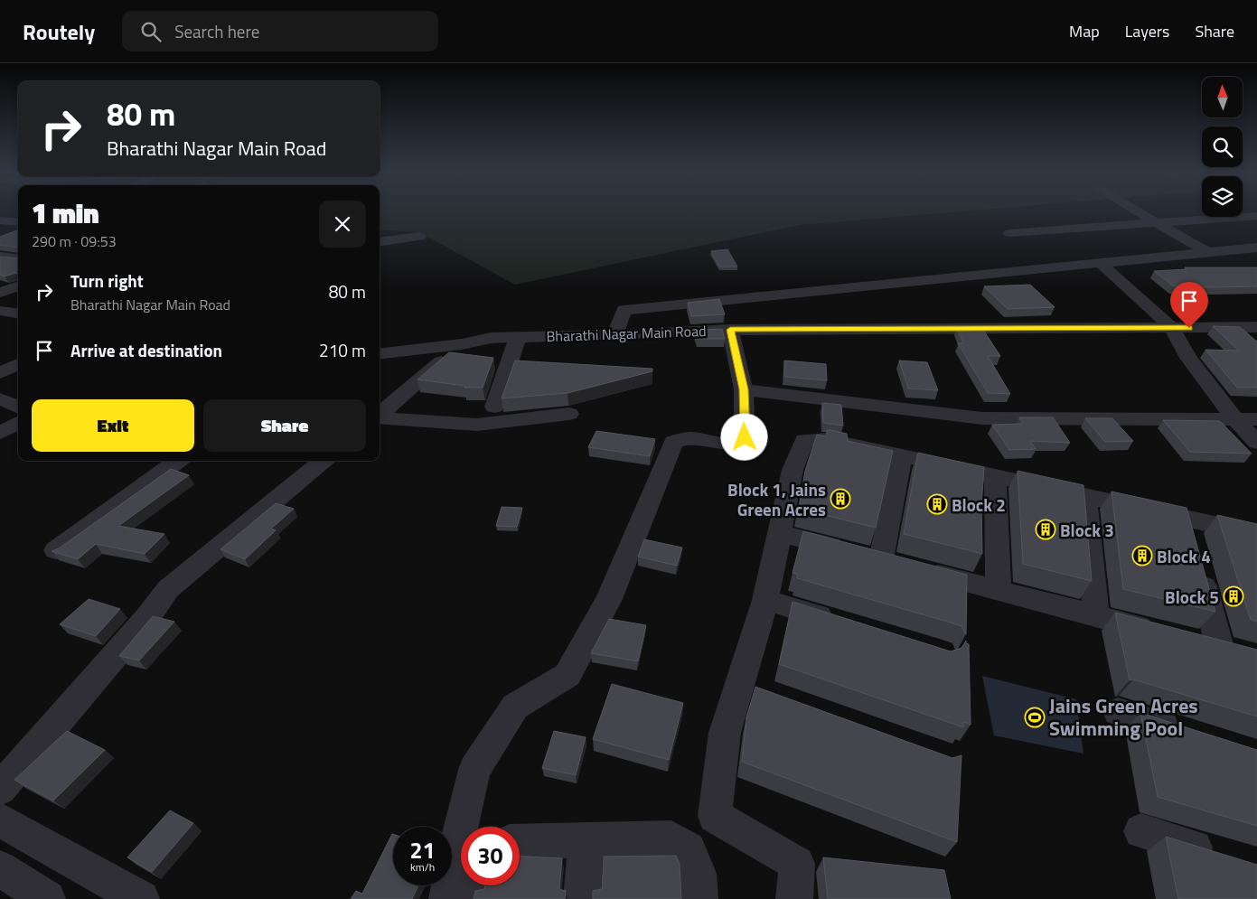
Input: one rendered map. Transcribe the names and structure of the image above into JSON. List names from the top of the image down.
{
  "streets": {
    "street": ["Bharathi Nagar Main Road"]
  },
  "places": {
    "building": [
      "Block 1, Jains Green Acres",
      "Block 2",
      "Block 3",
      "Block 4",
      "Block 5"
    ],
    "sports": ["Jains Green Acres Swimming Pool"]
  },
  "north": "top",
  "page": {
    "header": "Routely",
    "search": "Search here",
    "nav": ["Map", "Layers", "Share"],
    "turn": ["80 m", "Bharathi Nagar Main Road"],
    "heading": ["1 min", "290 m · 09:53"],
    "list": [
      {
        "name": "Turn right",
        "note": "Bharathi Nagar Main Road",
        "value": "80 m"
      },
      {
        "name": "Arrive at destination",
        "value": "210 m"
      }
    ],
    "buttons": ["Exit", "Share"],
    "speed": "21 km/h",
    "limit": "30"
  }
}
